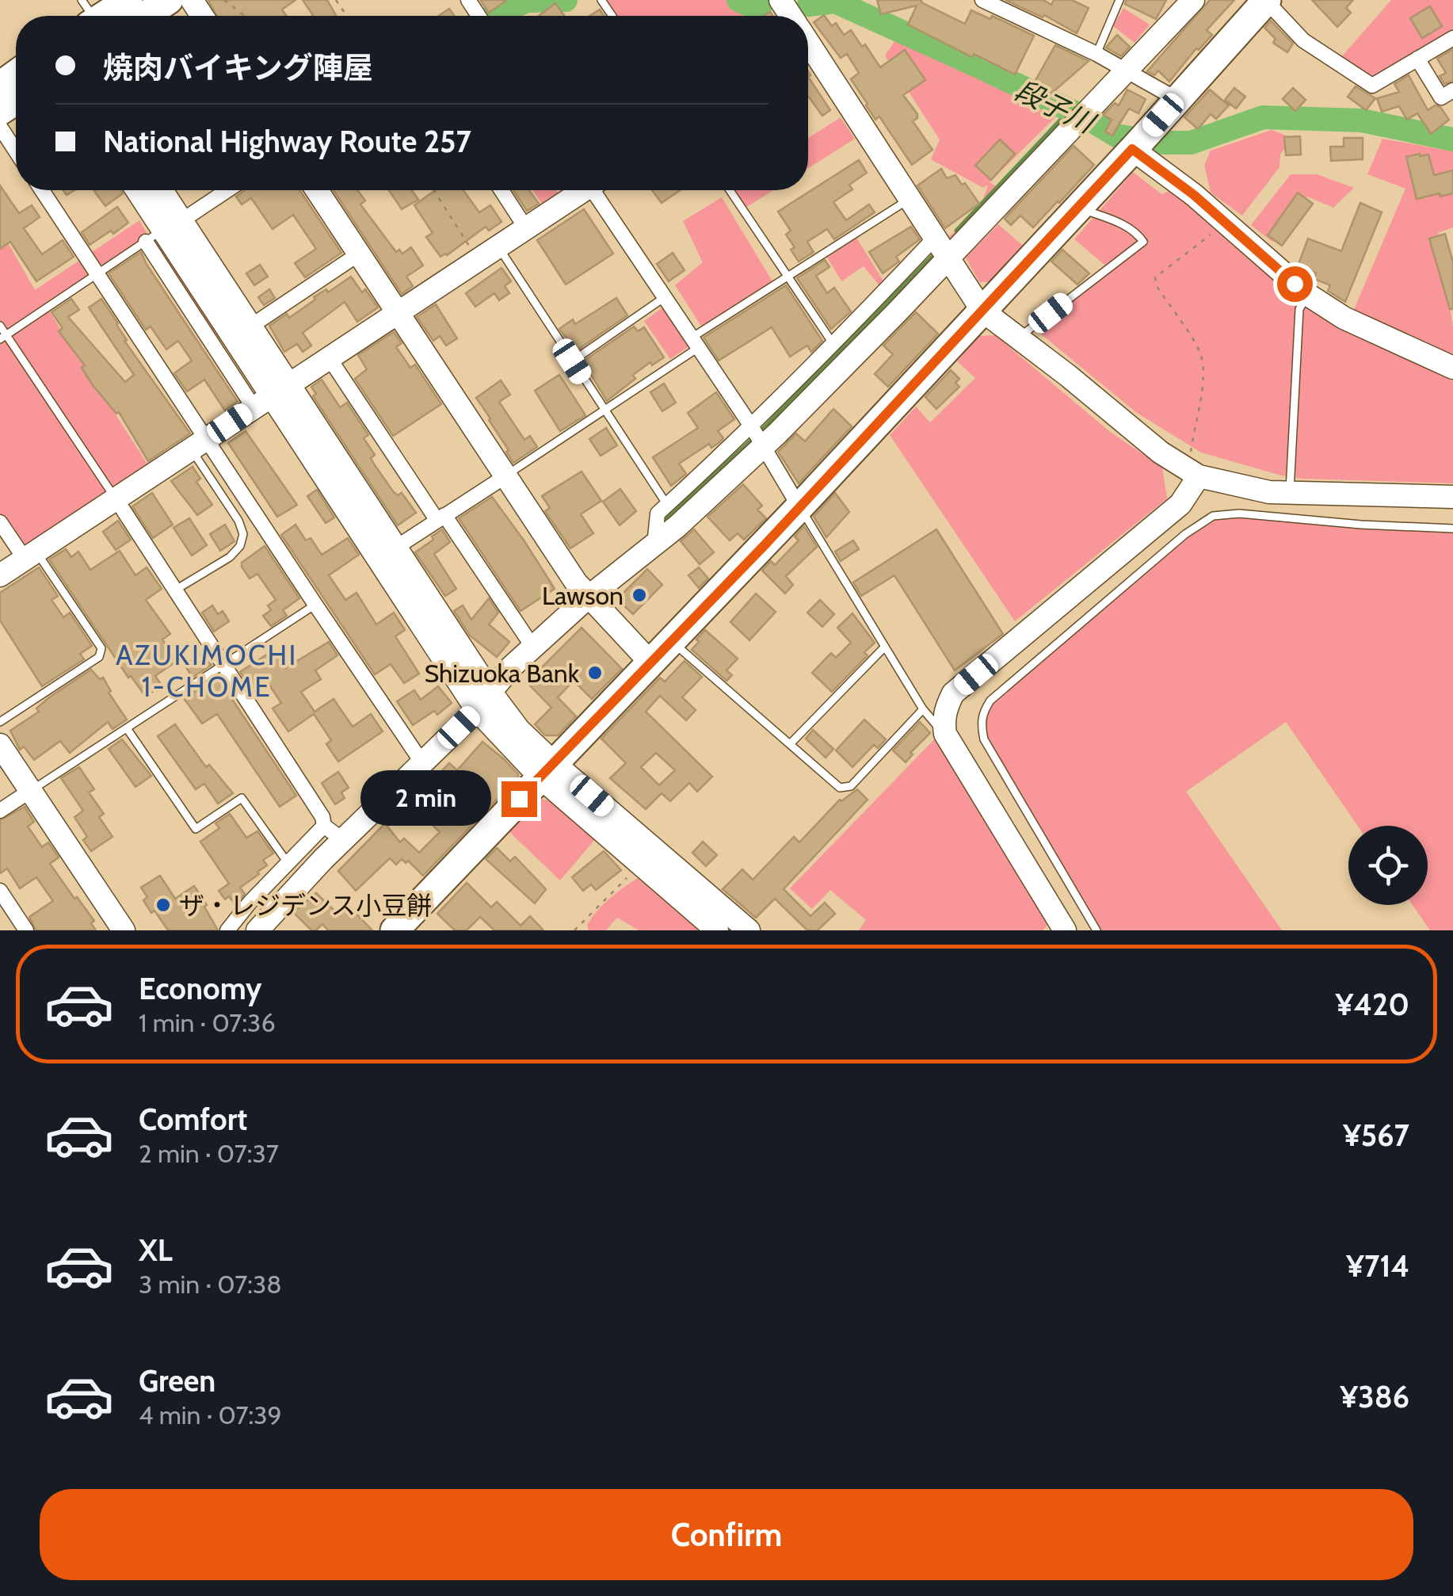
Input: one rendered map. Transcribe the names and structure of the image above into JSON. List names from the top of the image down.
{
  "districts": ["AZUKIMOCHI 1-CHOME"],
  "water": ["段子川"],
  "places": ["Lawson", "Shizuoka Bank", "ザ・レジデンス小豆餅"],
  "page": {
    "banner": ["焼肉バイキング陣屋", "National Highway Route 257"],
    "bubble": "2 min",
    "list": [
      {
        "name": "Economy",
        "note": "1 min · 07:36",
        "value": "¥420"
      },
      {
        "name": "Comfort",
        "note": "2 min · 07:37",
        "value": "¥567"
      },
      {
        "name": "XL",
        "note": "3 min · 07:38",
        "value": "¥714"
      },
      {
        "name": "Green",
        "note": "4 min · 07:39",
        "value": "¥386"
      }
    ],
    "buttons": "Confirm"
  }
}
